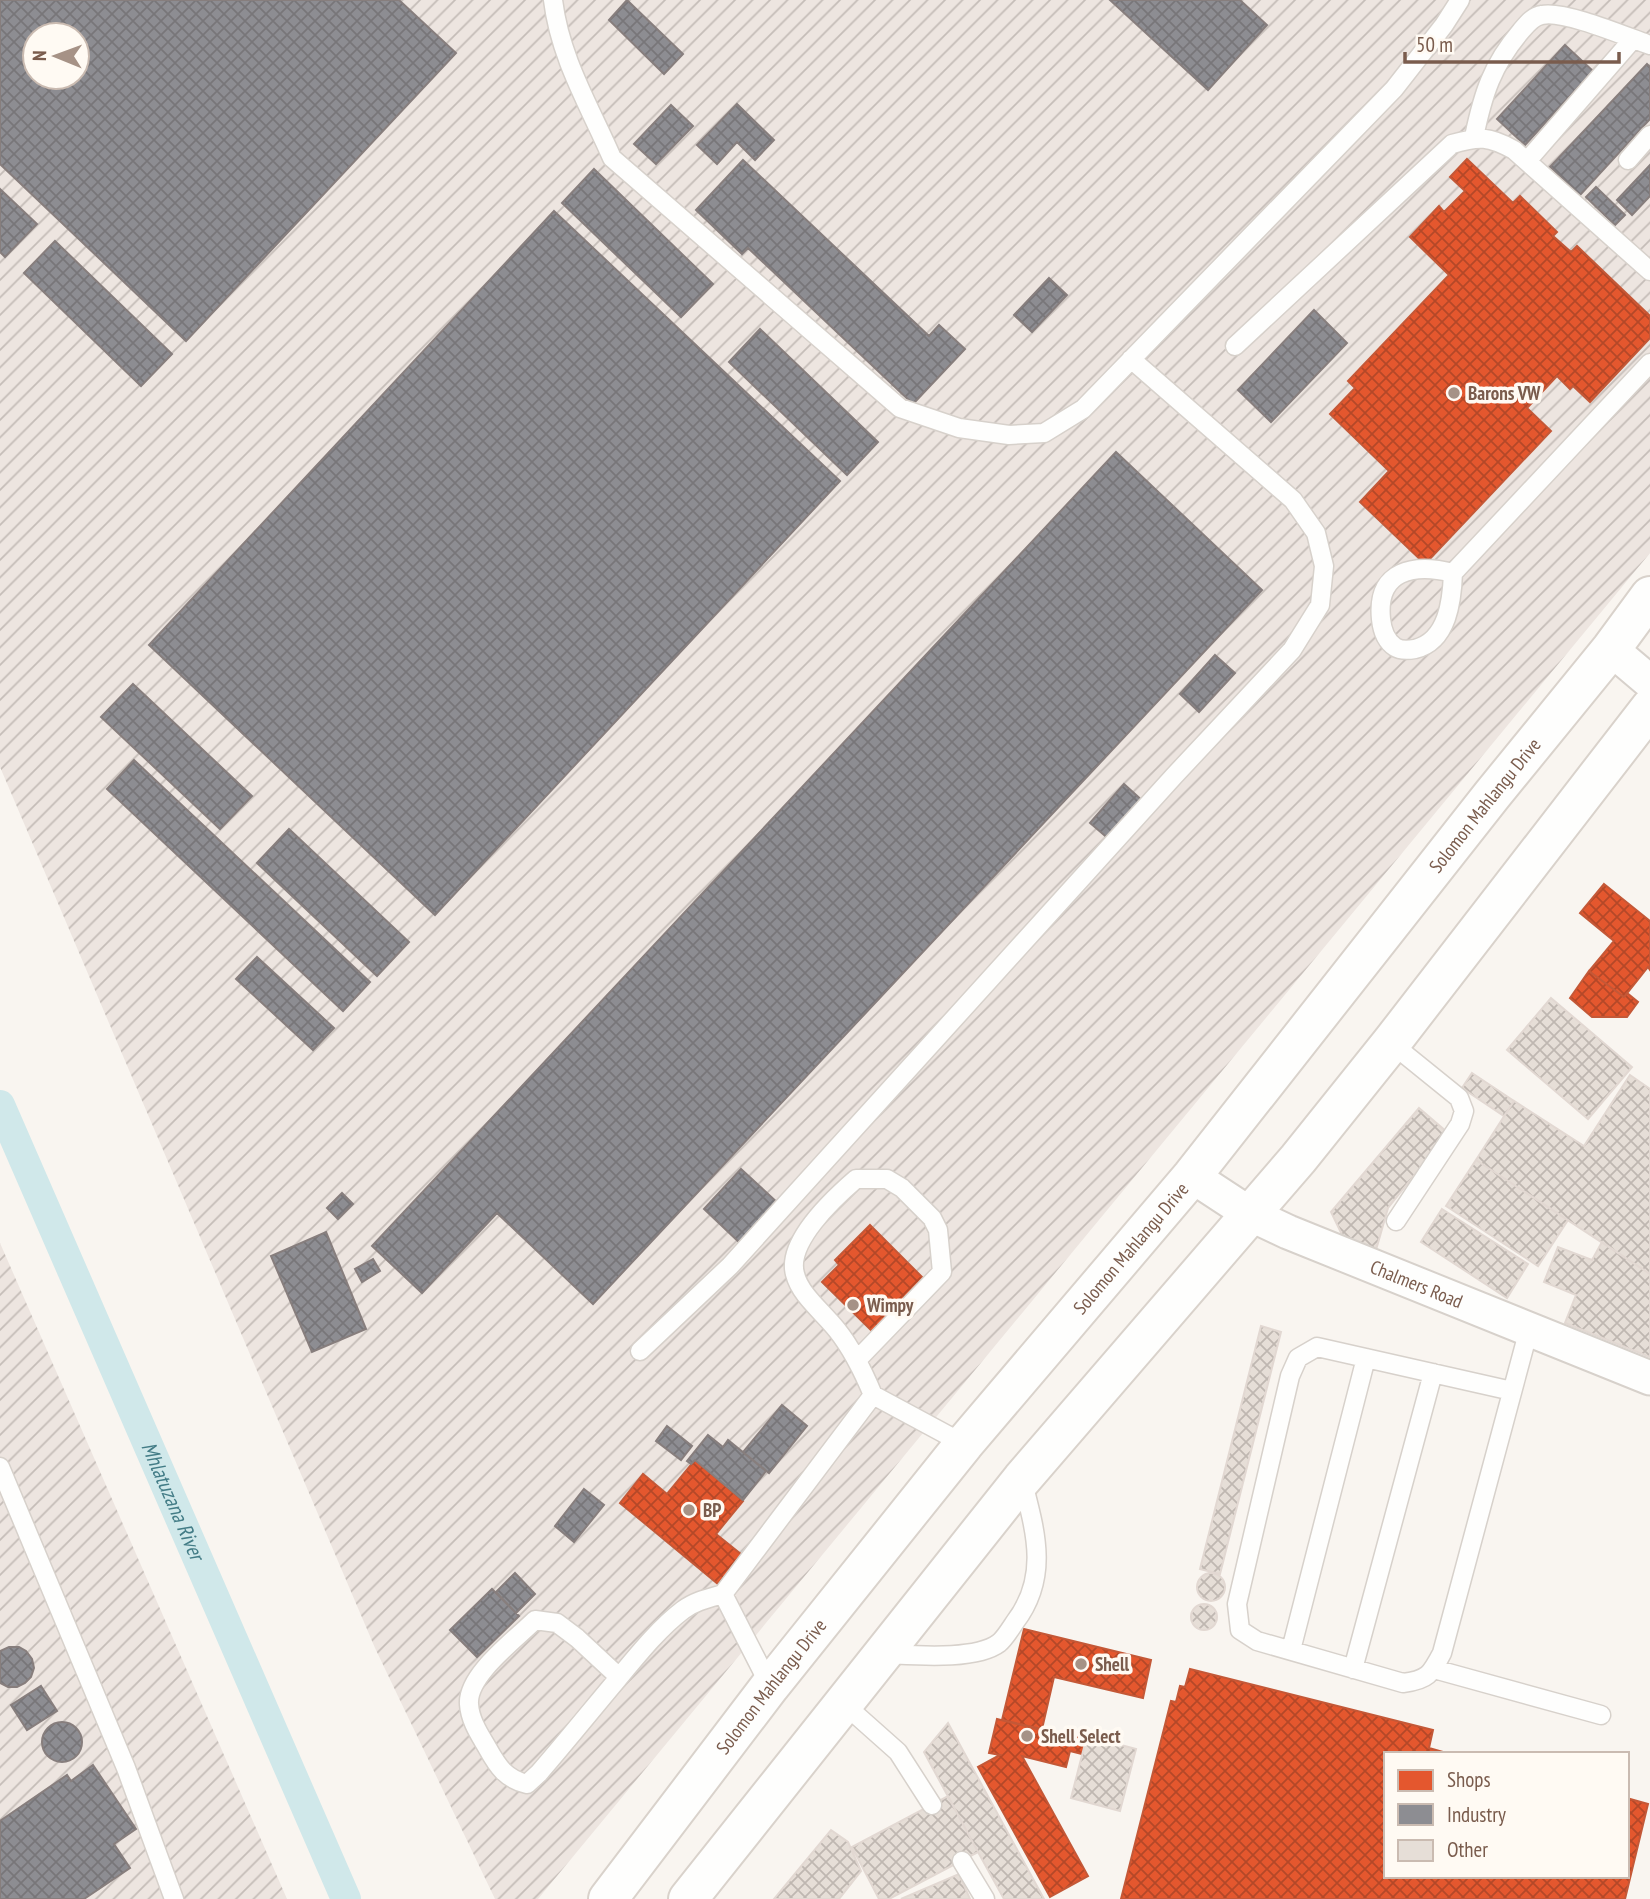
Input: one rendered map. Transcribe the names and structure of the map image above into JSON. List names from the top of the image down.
{
  "streets": {
    "main road": ["Solomon Mahlangu Drive"],
    "street": ["Chalmers Road"]
  },
  "crossings": [
    ["Solomon Mahlangu Drive", "Chalmers Road"]
  ],
  "water": ["Mhlatuzana River"],
  "places": [
    "Barons VW",
    "Wimpy",
    "BP",
    "Shell",
    "Shell Select"
  ],
  "legend": ["Shops", "Industry", "Other"],
  "scale_bar": "50 m",
  "north": "left"
}
